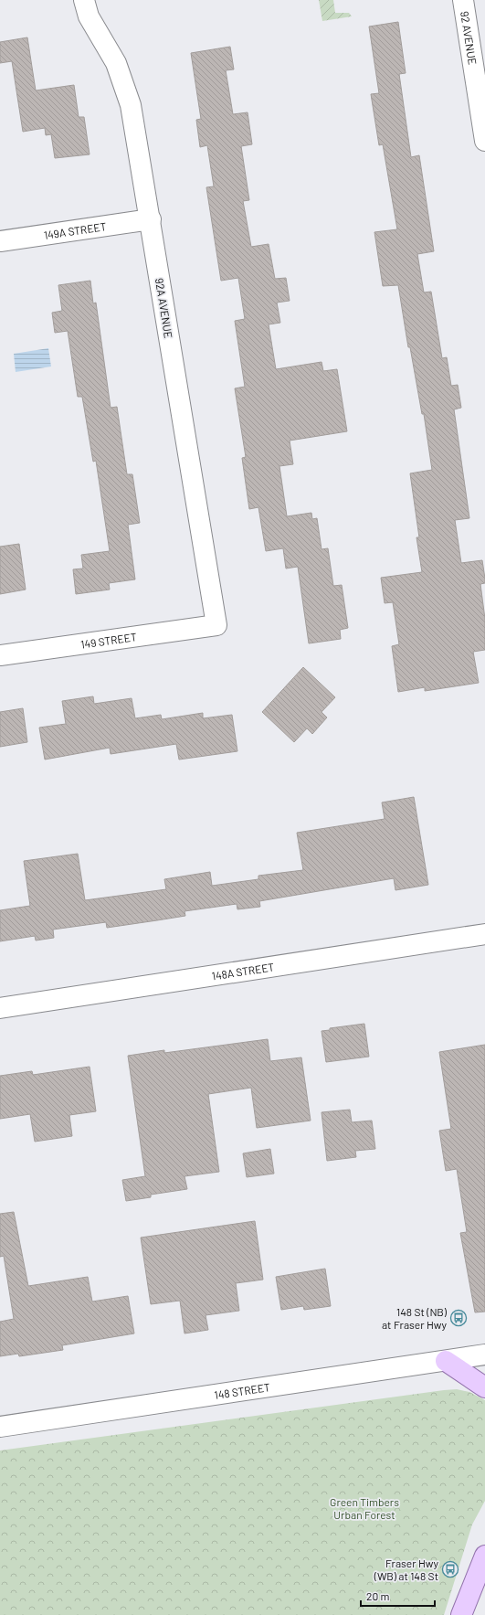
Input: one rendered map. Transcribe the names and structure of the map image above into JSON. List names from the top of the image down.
{
  "streets": {
    "street": [
      "92 AVENUE",
      "149A STREET",
      "92A AVENUE",
      "149 STREET",
      "148A STREET",
      "148 STREET"
    ]
  },
  "crossings": [
    ["149A STREET", "92A AVENUE"],
    ["92A AVENUE", "149 STREET"]
  ],
  "parks": ["Green Timbers Urban Forest"],
  "places": {
    "bus stop": ["148 St (NB) at Fraser Hwy", "Fraser Hwy (WB) at 148 St"]
  },
  "scale_bar": "20 m"
}
